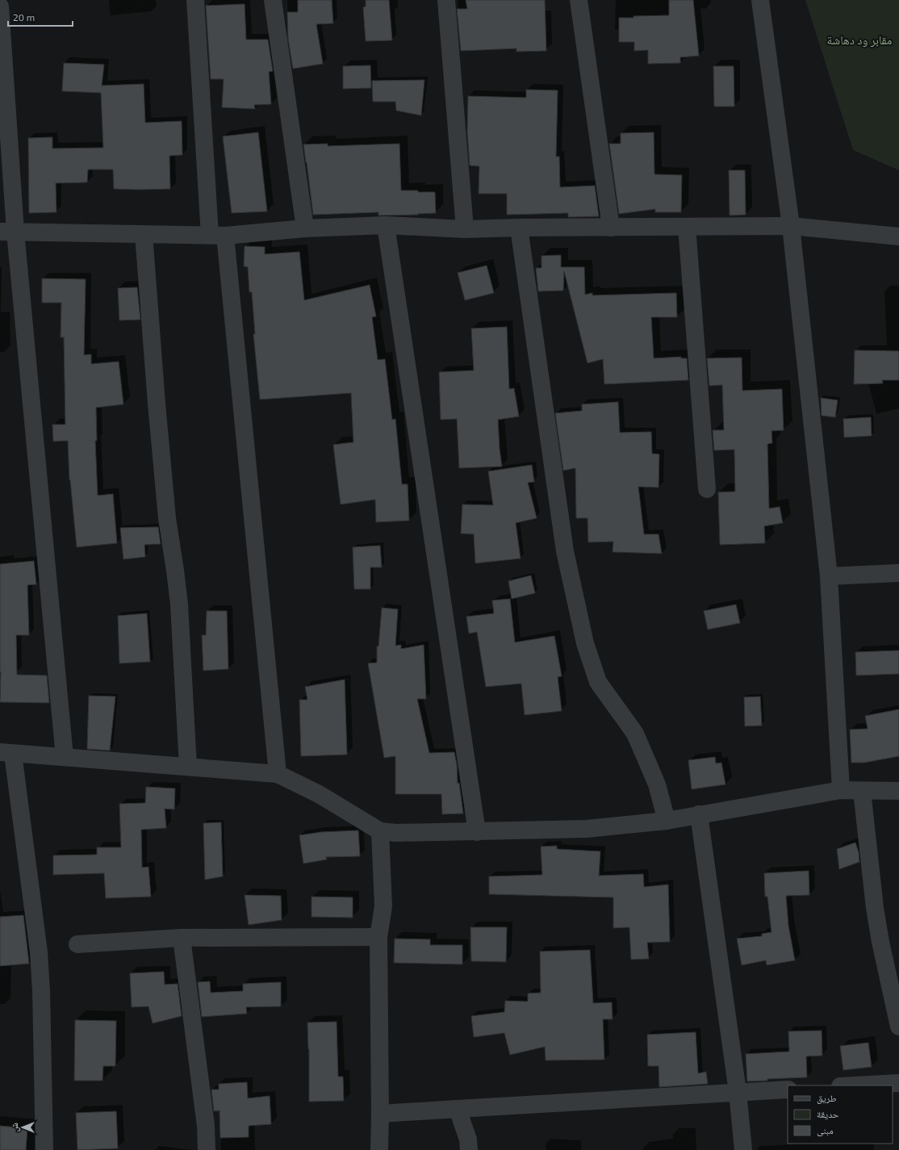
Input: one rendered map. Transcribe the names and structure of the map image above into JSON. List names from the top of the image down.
{
  "parks": ["مقابر ود دهاشة"],
  "legend": ["طريق", "حديقة", "مبنى"],
  "scale_bar": "20 m",
  "north": "left"
}
